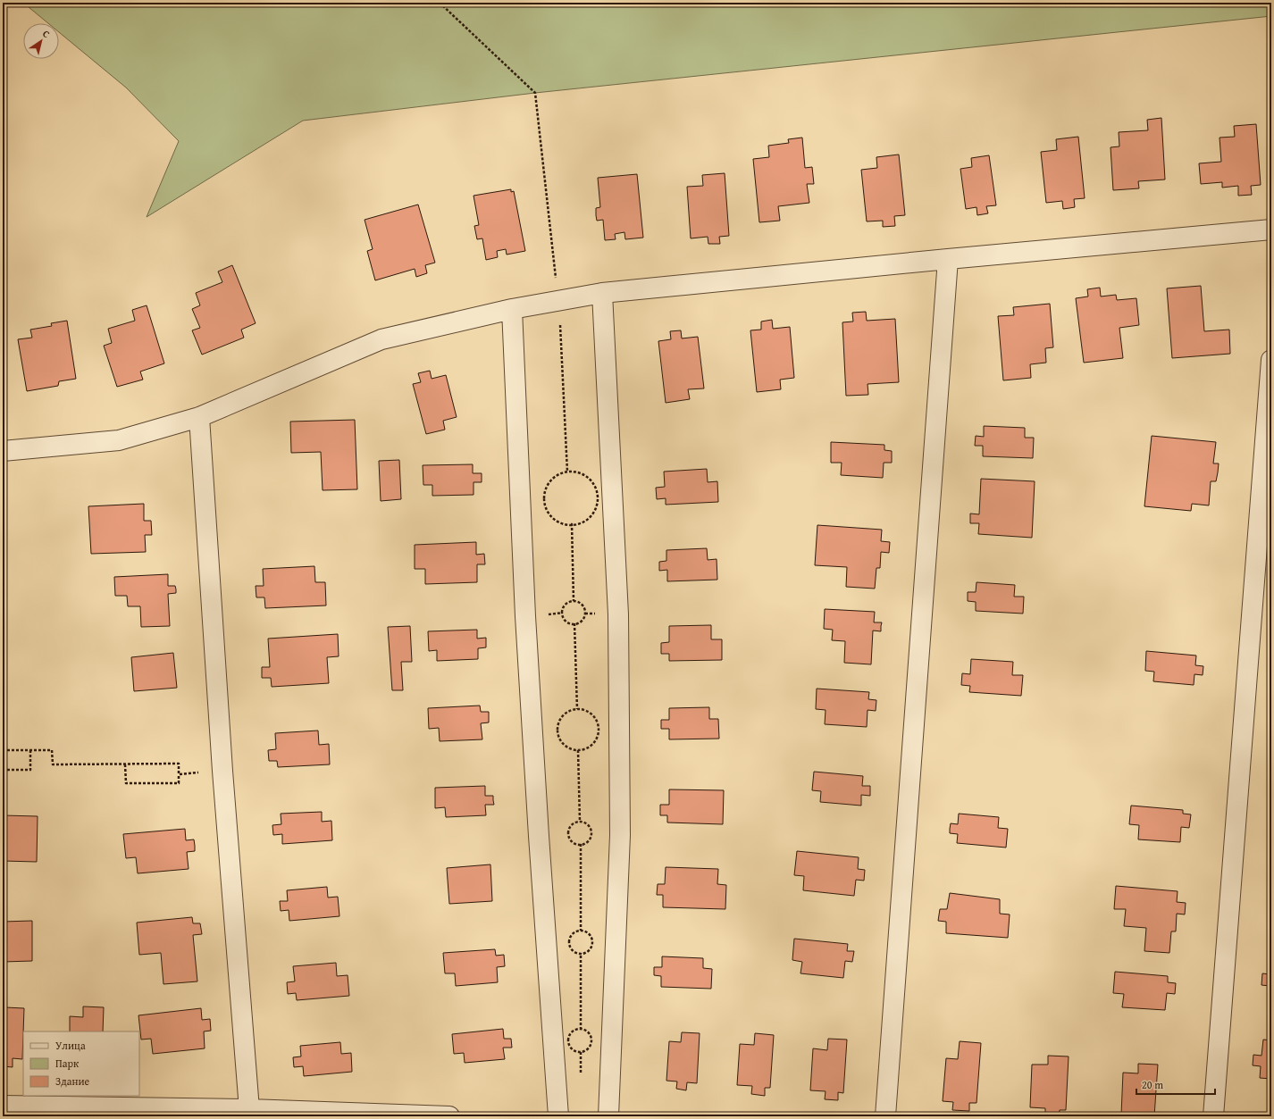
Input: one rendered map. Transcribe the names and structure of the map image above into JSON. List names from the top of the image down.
{
  "legend": ["Улица", "Парк", "Здание"],
  "scale_bar": "20 m",
  "north": "top right"
}
